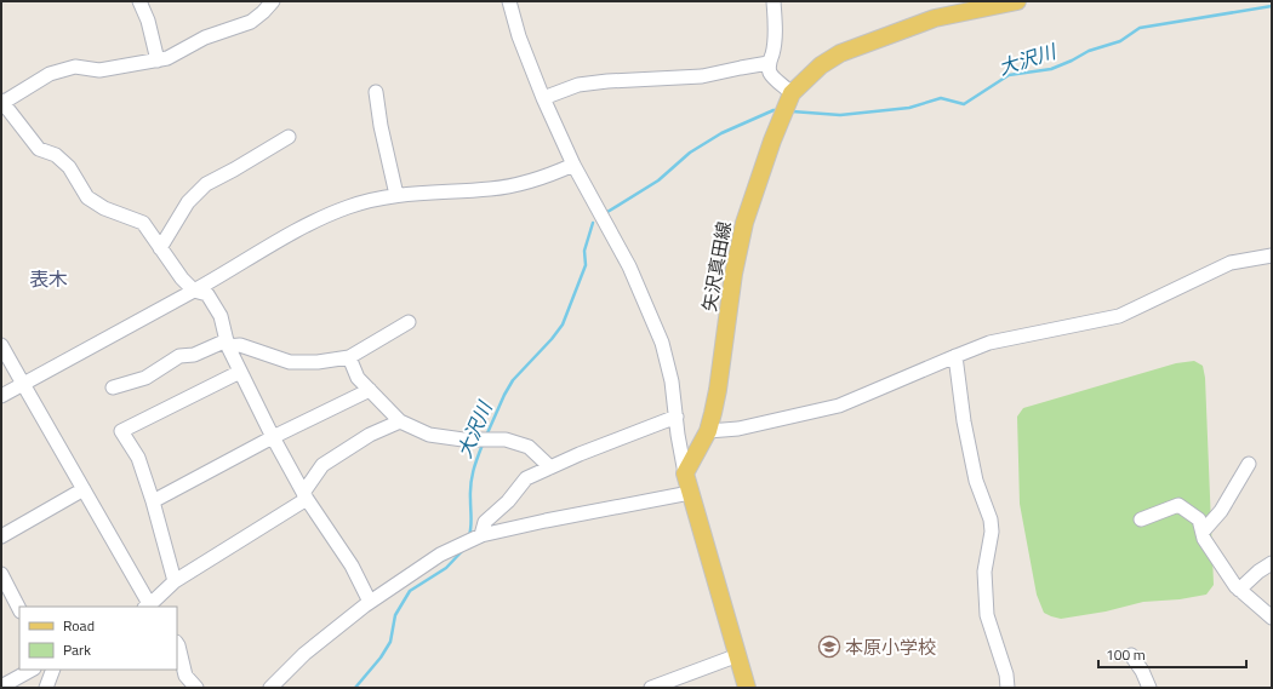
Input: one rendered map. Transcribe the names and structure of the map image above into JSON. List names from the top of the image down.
{
  "streets": {
    "main road": ["矢沢真田線"]
  },
  "districts": ["表木"],
  "water": ["大沢川"],
  "places": {
    "school or university": ["本原小学校"]
  },
  "legend": ["Road", "Park"],
  "scale_bar": "100 m"
}
